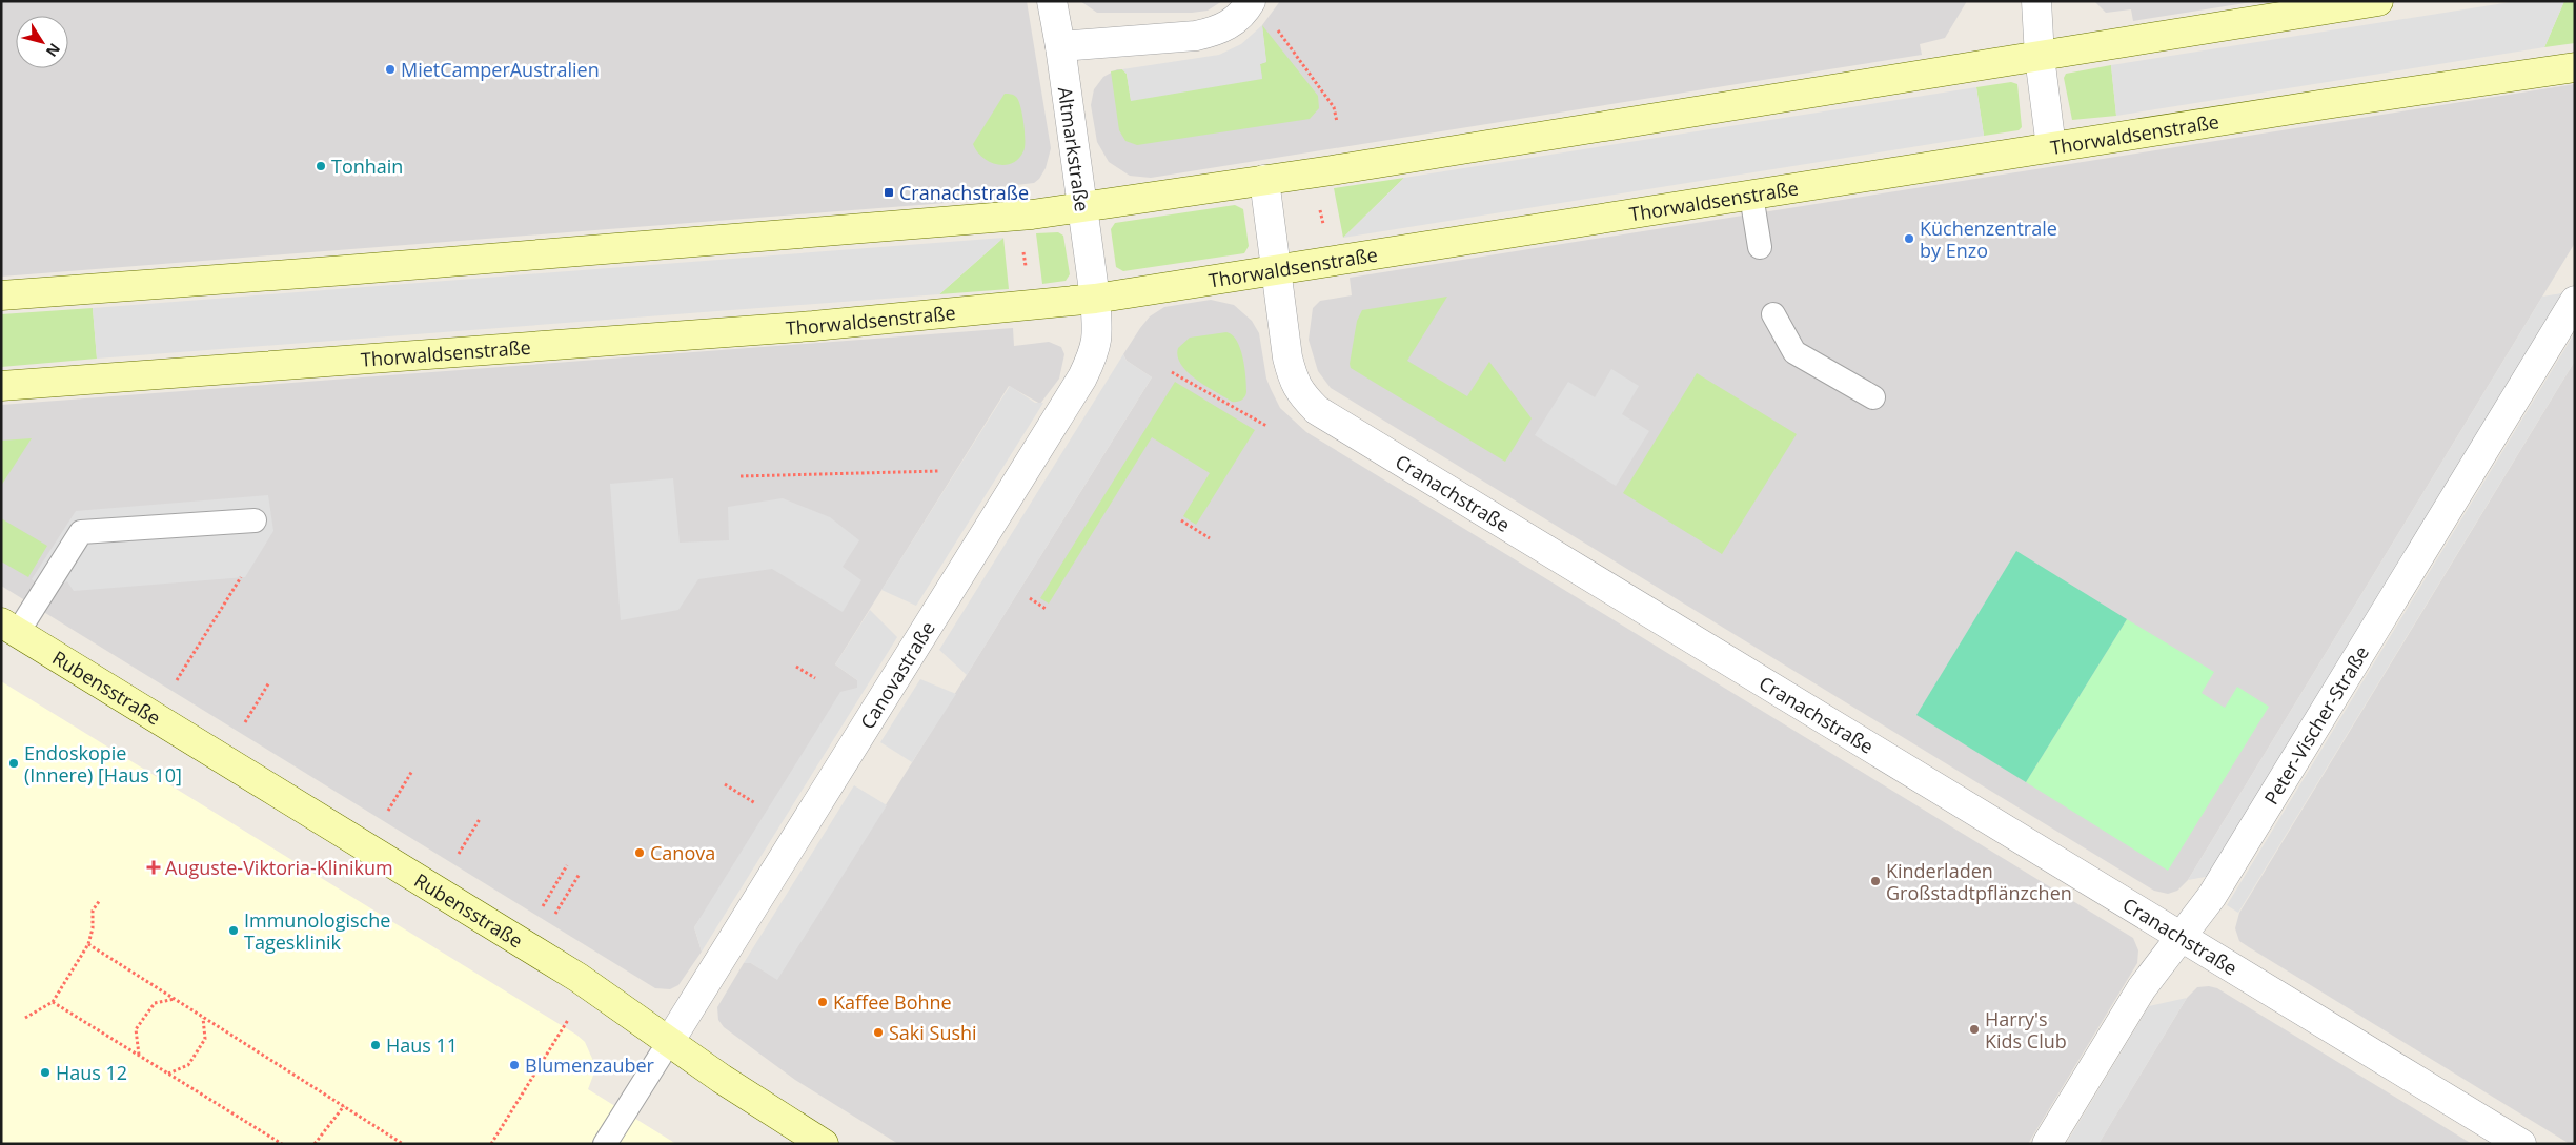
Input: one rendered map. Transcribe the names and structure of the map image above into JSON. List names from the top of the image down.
{
  "streets": {
    "main road": ["Thorwaldsenstraße", "Rubensstraße"],
    "street": [
      "Altmarkstraße",
      "Cranachstraße",
      "Canovastraße",
      "Peter-Vischer-Straße"
    ]
  },
  "crossings": [
    ["Thorwaldsenstraße", "Altmarkstraße"],
    ["Thorwaldsenstraße", "Cranachstraße"],
    ["Thorwaldsenstraße", "Canovastraße"],
    ["Altmarkstraße", "Canovastraße"],
    ["Cranachstraße", "Peter-Vischer-Straße"],
    ["Canovastraße", "Rubensstraße"]
  ],
  "places": {
    "other": [
      "MietCamperAustralien",
      "Tonhain",
      "Küchenzentrale by Enzo",
      "Endoskopie (Innere) [Haus 10]",
      "Canova",
      "Kinderladen Großstadtpflänzchen",
      "Immunologische Tagesklinik",
      "Kaffee Bohne",
      "Harry's Kids Club",
      "Saki Sushi",
      "Haus 11",
      "Blumenzauber",
      "Haus 12"
    ],
    "transit": ["Cranachstraße"],
    "health": ["Auguste-Viktoria-Klinikum"]
  },
  "north": "bottom right"
}
